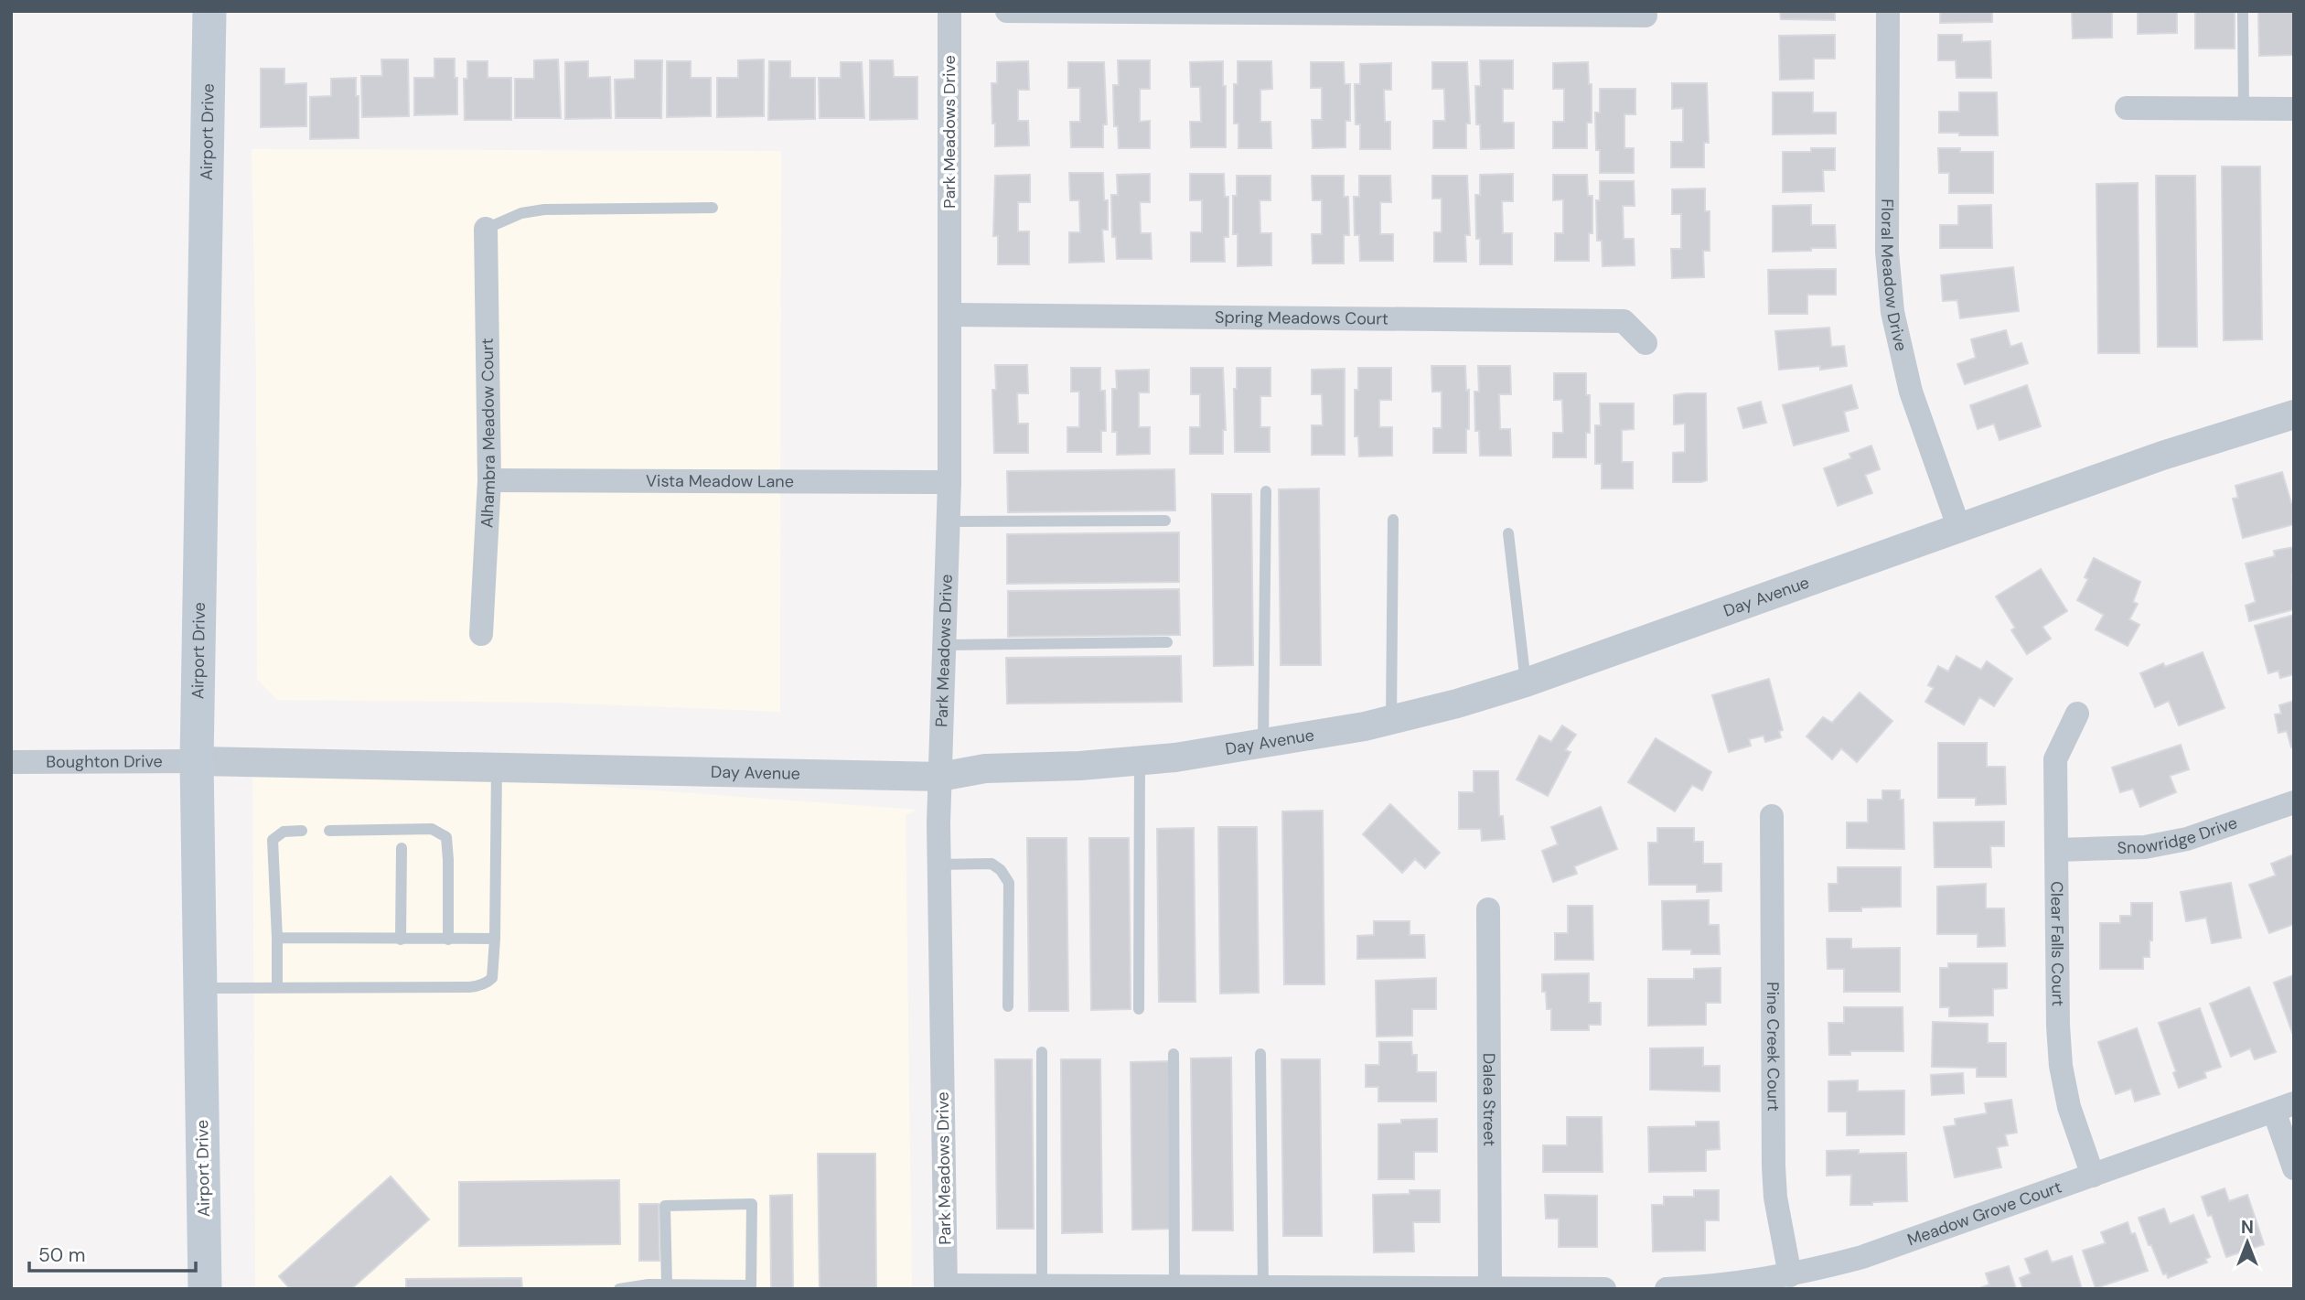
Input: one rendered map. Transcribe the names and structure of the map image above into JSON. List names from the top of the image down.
{
  "streets": {
    "main road": ["Airport Drive"],
    "street": [
      "Park Meadows Drive",
      "Floral Meadow Drive",
      "Spring Meadows Court",
      "Alhambra Meadow Court",
      "Vista Meadow Lane",
      "Day Avenue",
      "Boughton Drive",
      "Snowridge Drive",
      "Clear Falls Court",
      "Pine Creek Court",
      "Dalea Street",
      "Meadow Grove Court"
    ]
  },
  "crossings": [
    ["Airport Drive", "Day Avenue"],
    ["Airport Drive", "Boughton Drive"],
    ["Park Meadows Drive", "Spring Meadows Court"],
    ["Park Meadows Drive", "Vista Meadow Lane"],
    ["Park Meadows Drive", "Day Avenue"],
    ["Floral Meadow Drive", "Day Avenue"],
    ["Alhambra Meadow Court", "Vista Meadow Lane"],
    ["Day Avenue", "Boughton Drive"],
    ["Snowridge Drive", "Clear Falls Court"],
    ["Clear Falls Court", "Meadow Grove Court"],
    ["Pine Creek Court", "Meadow Grove Court"]
  ],
  "scale_bar": "50 m",
  "north": "top"
}
